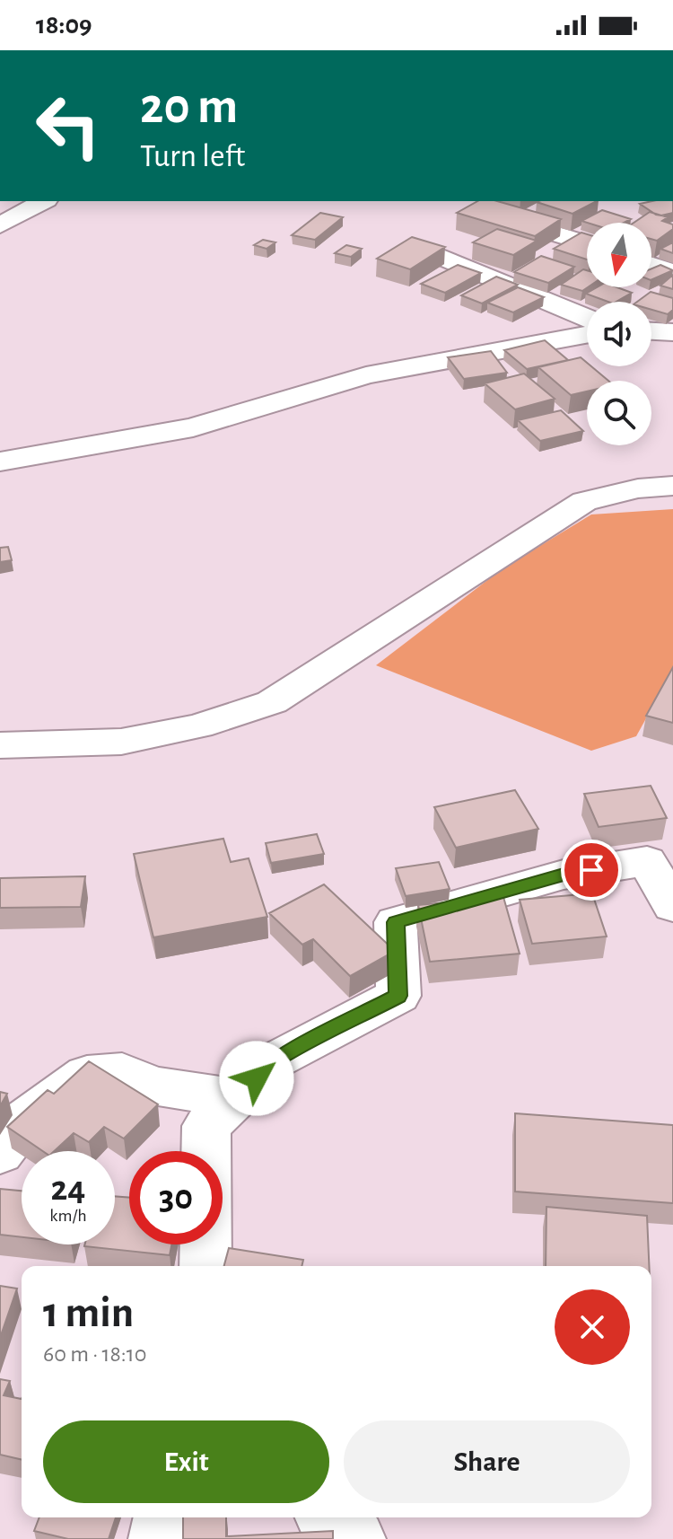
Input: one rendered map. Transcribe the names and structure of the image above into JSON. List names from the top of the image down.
{
  "north": "bottom",
  "page": {
    "status": "18:09",
    "turn": ["20 m", "Turn left"],
    "speed": "24 km/h",
    "limit": "30",
    "heading": ["1 min", "60 m · 18:10"],
    "buttons": ["Exit", "Share"]
  }
}
